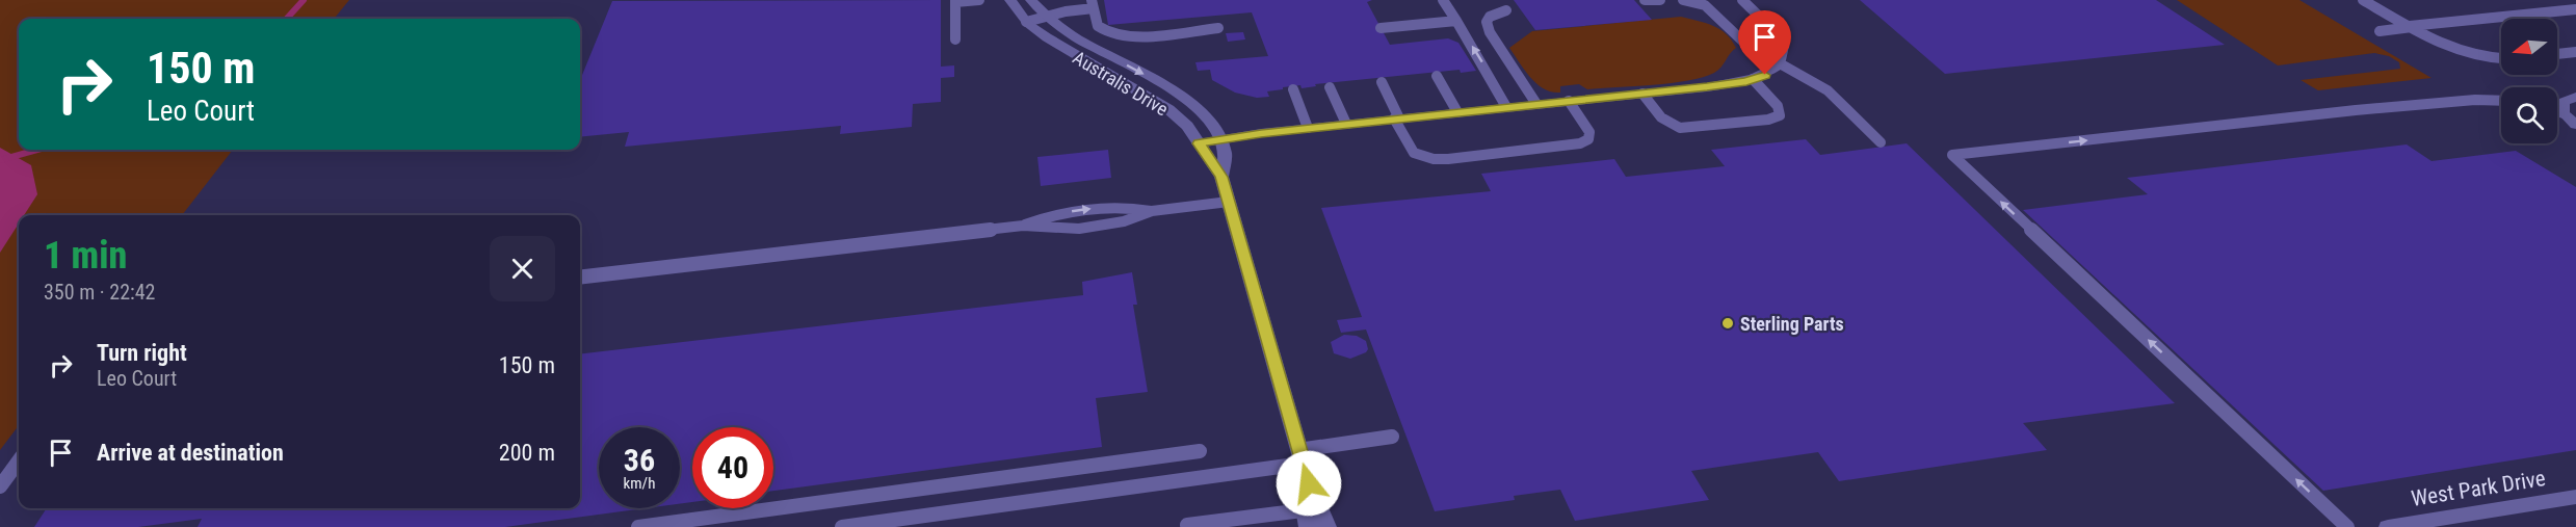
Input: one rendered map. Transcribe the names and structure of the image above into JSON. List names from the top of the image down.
{
  "streets": {
    "street": ["Australis Drive", "West Park Drive"]
  },
  "places": ["Sterling Parts"],
  "north": "left",
  "page": {
    "turn": ["150 m", "Leo Court"],
    "heading": ["1 min", "350 m · 22:42"],
    "list": [
      {
        "name": "Turn right",
        "note": "Leo Court",
        "value": "150 m"
      },
      {
        "name": "Arrive at destination",
        "value": "200 m"
      }
    ],
    "speed": "36 km/h",
    "limit": "40"
  }
}
